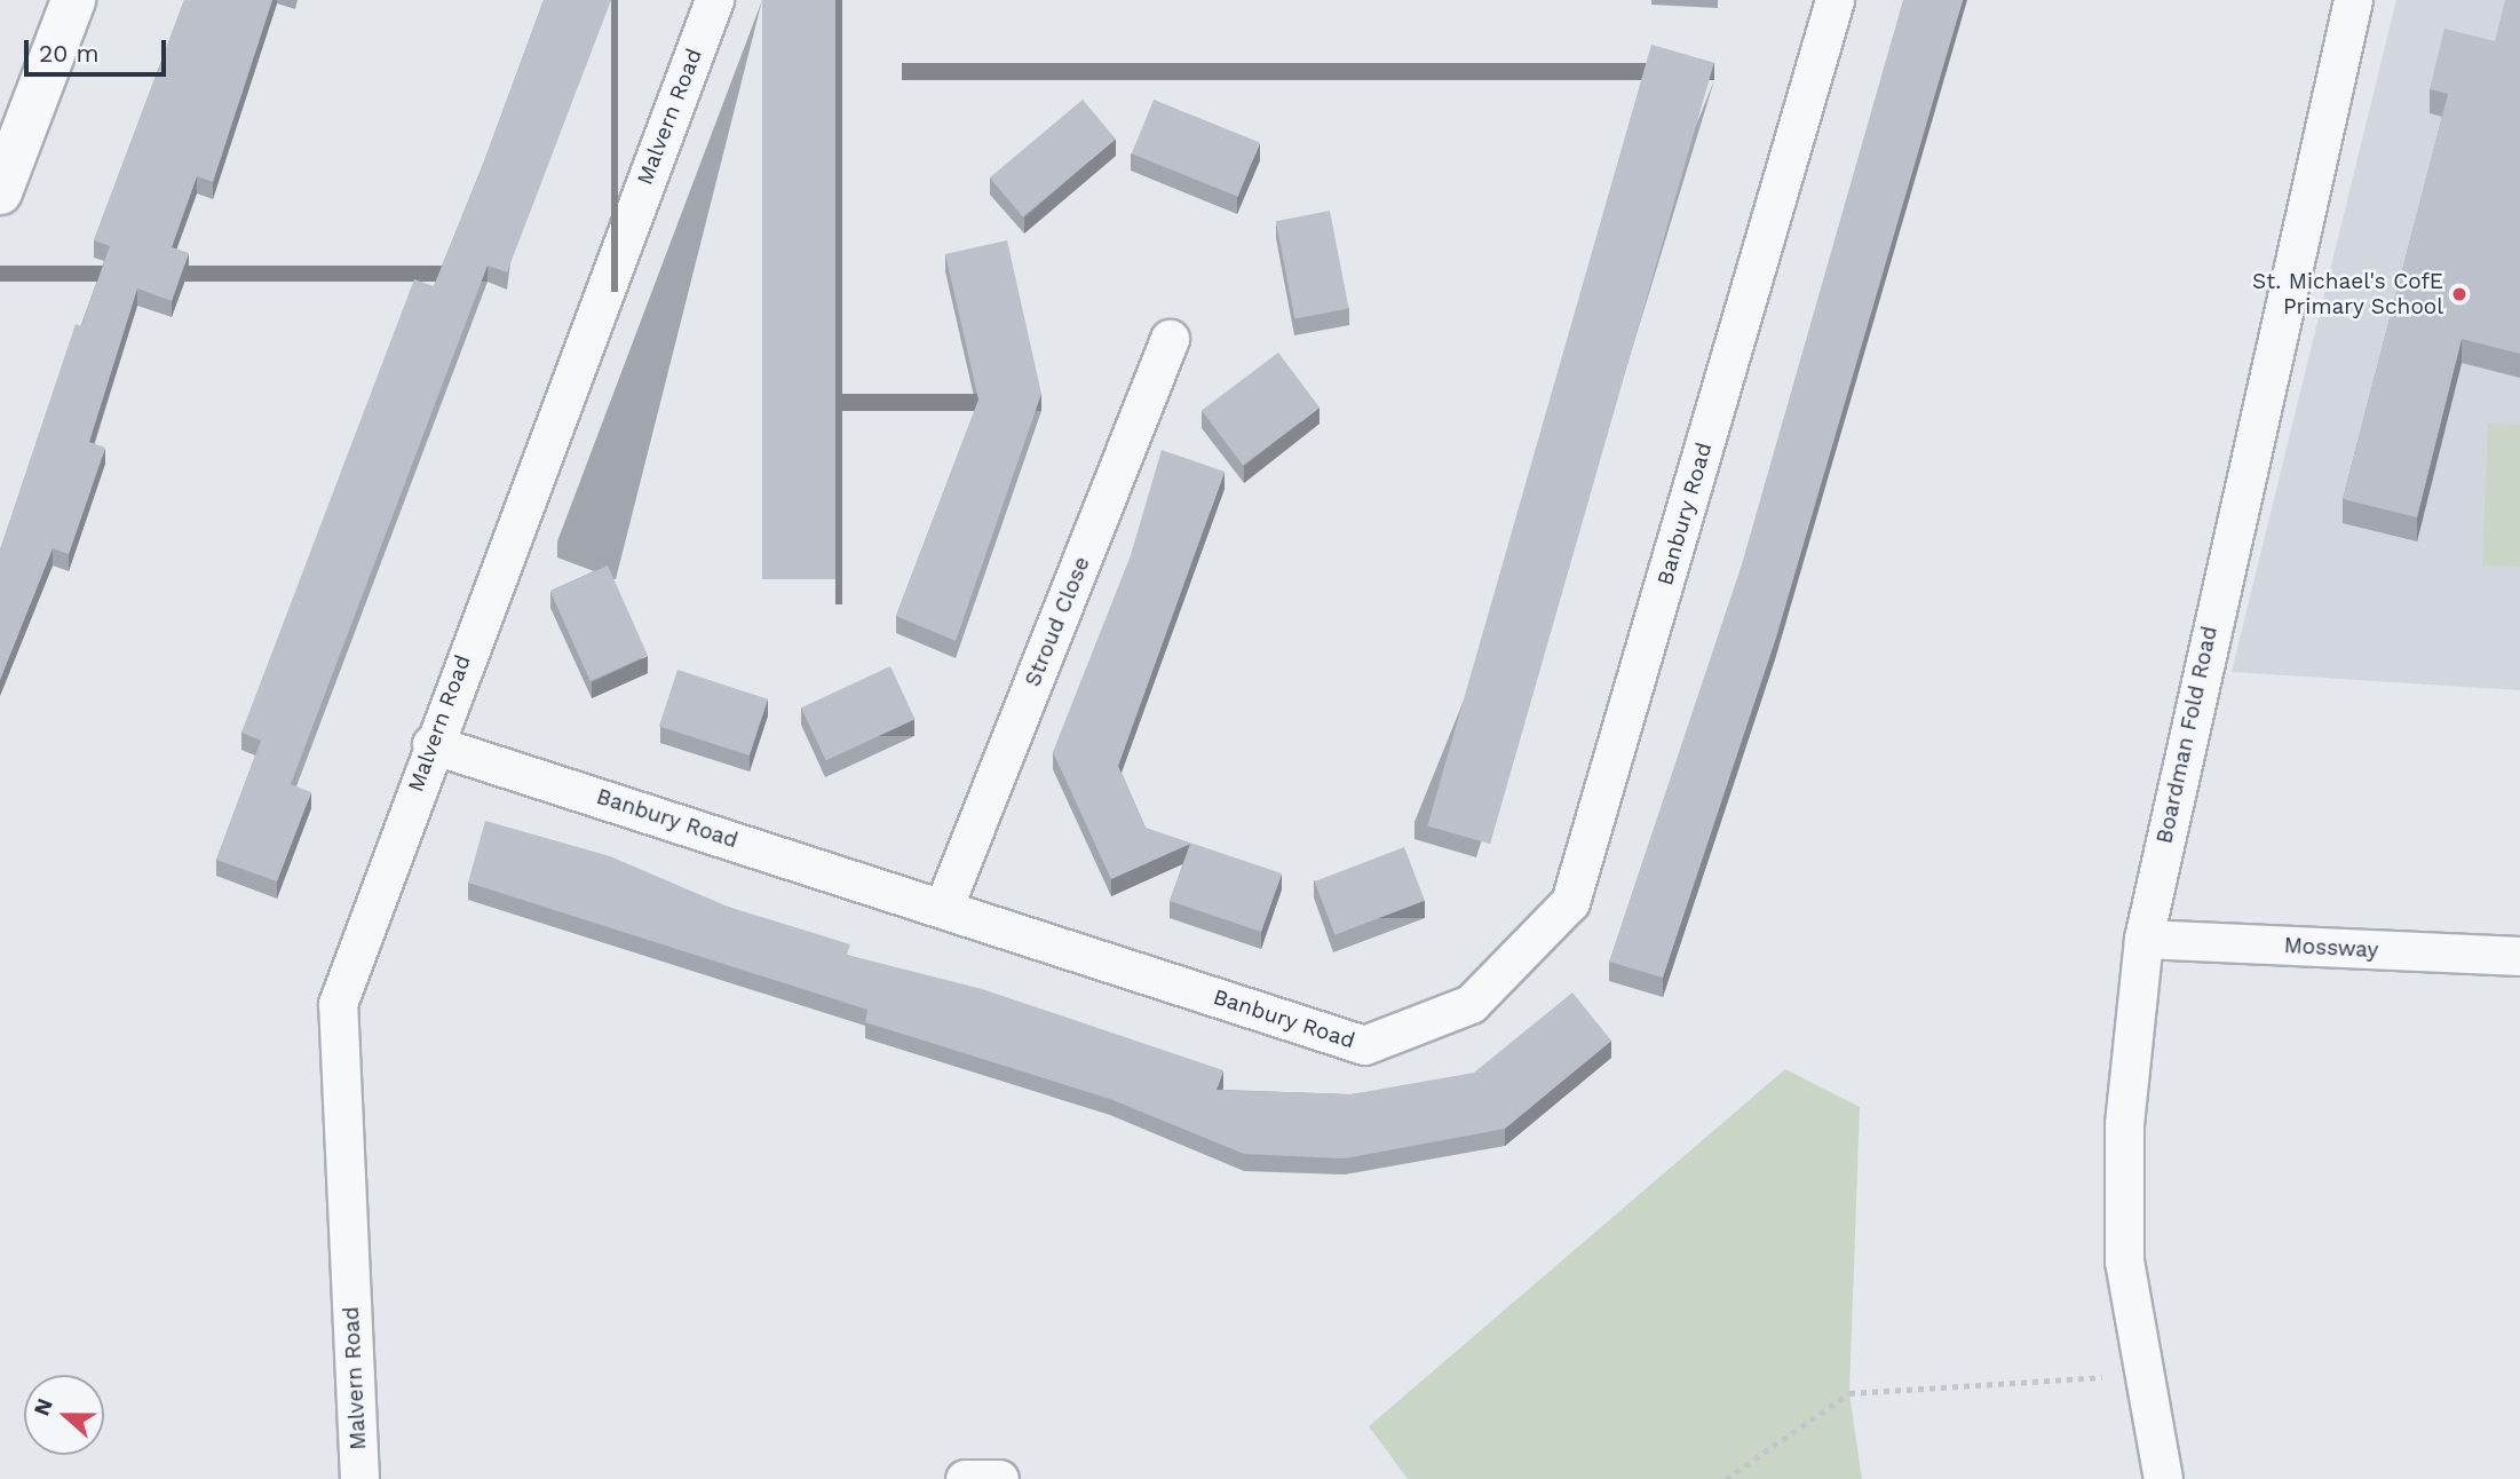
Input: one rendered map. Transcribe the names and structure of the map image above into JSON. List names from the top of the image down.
{
  "streets": {
    "street": [
      "Malvern Road",
      "Banbury Road",
      "Stroud Close",
      "Boardman Fold Road",
      "Mossway"
    ]
  },
  "crossings": [
    ["Malvern Road", "Banbury Road"],
    ["Banbury Road", "Stroud Close"],
    ["Boardman Fold Road", "Mossway"]
  ],
  "places": ["St. Michael's CofE Primary School"],
  "scale_bar": "20 m",
  "north": "left"
}
